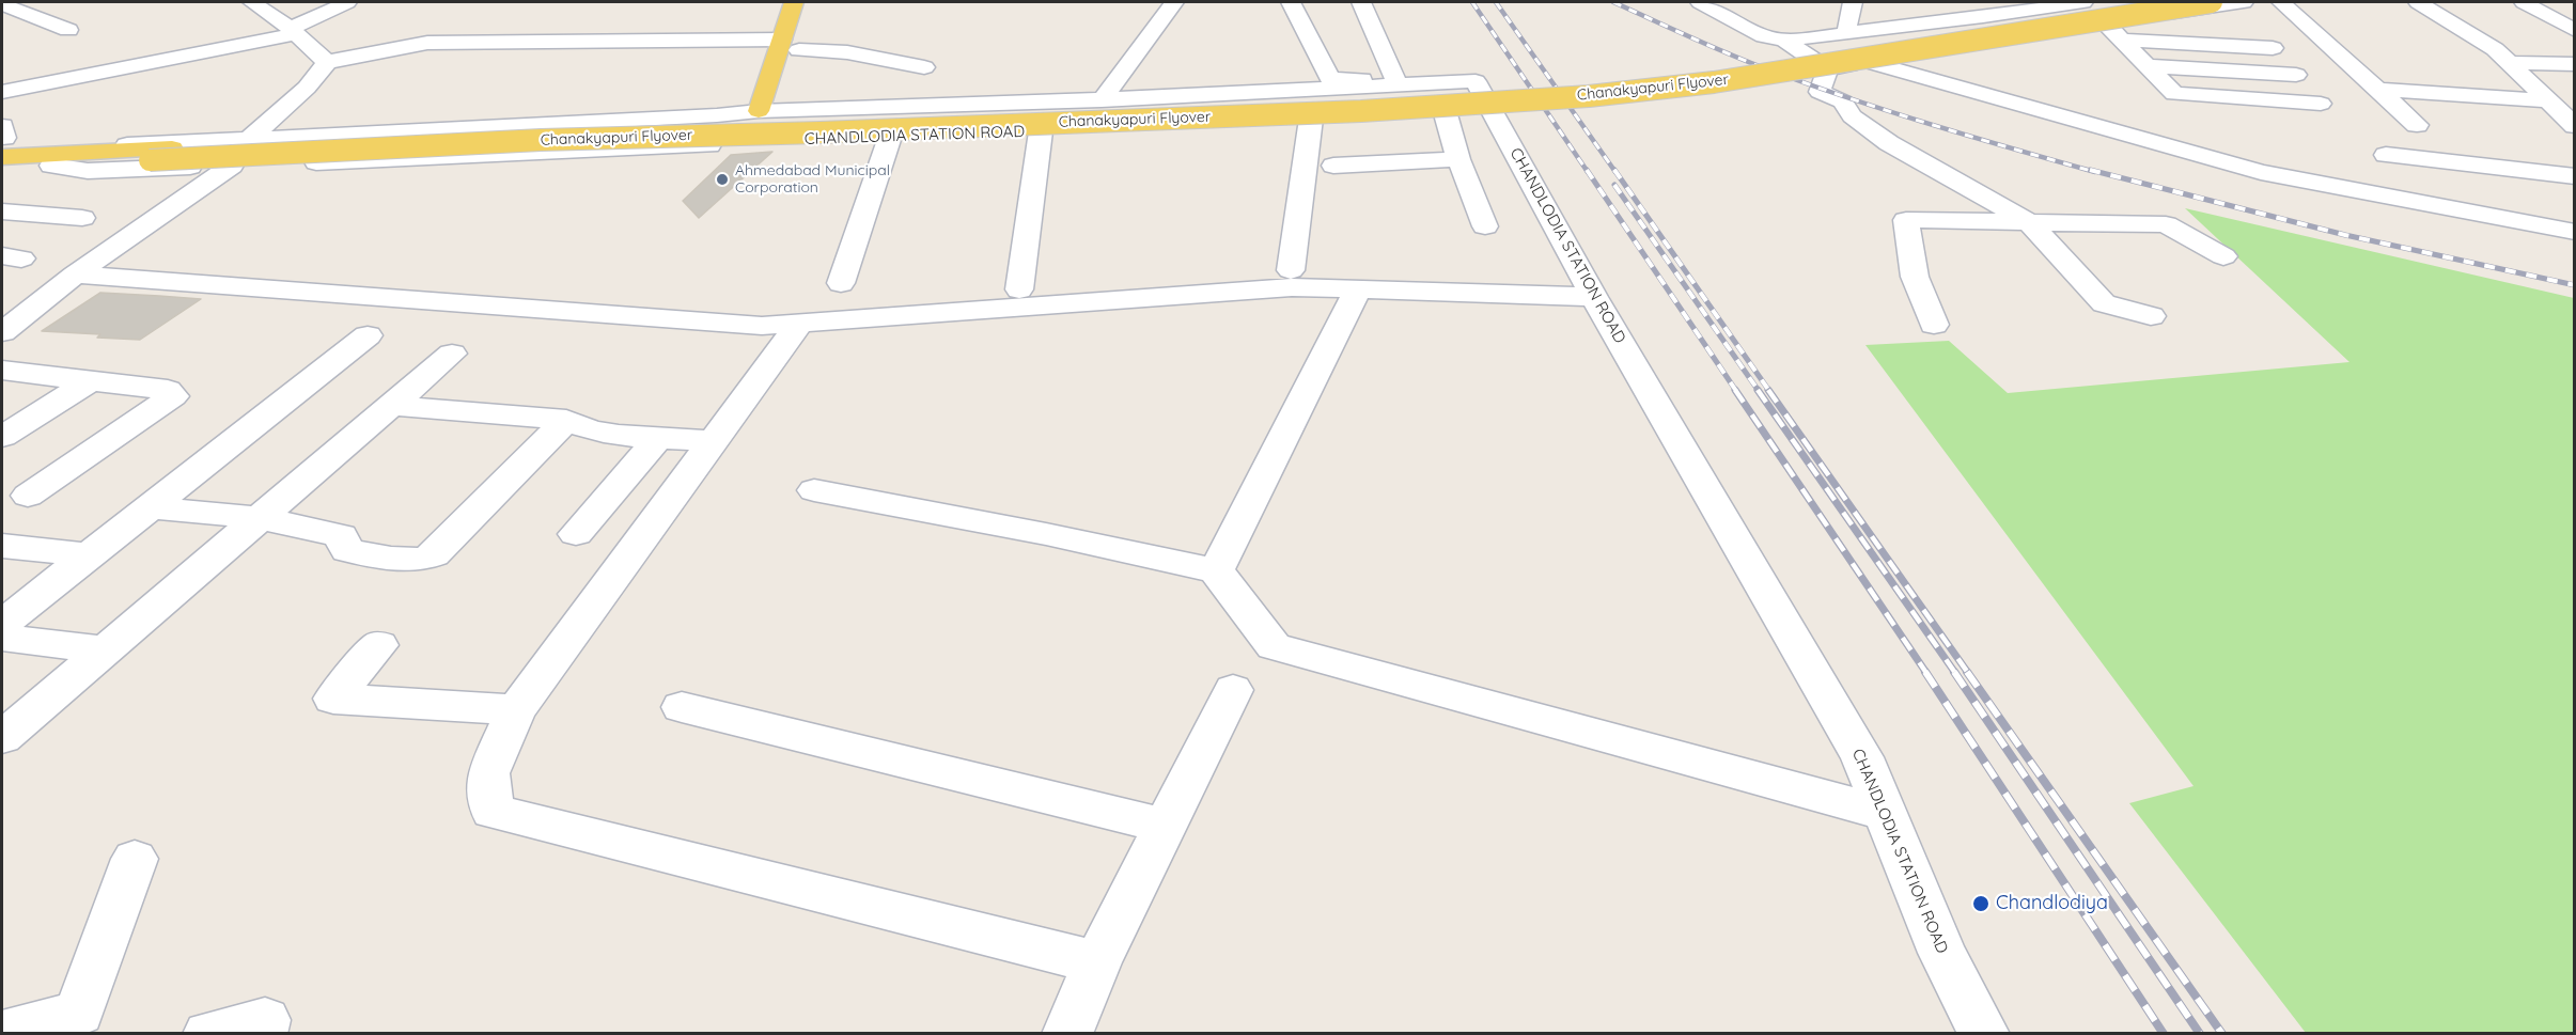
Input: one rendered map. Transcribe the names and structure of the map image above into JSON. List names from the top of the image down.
{
  "streets": {
    "main road": ["Chanakyapuri Flyover"],
    "street": ["CHANDLODIA STATION ROAD"]
  },
  "places": ["Ahmedabad Municipal Corporation", "Chandlodiya"]
}
